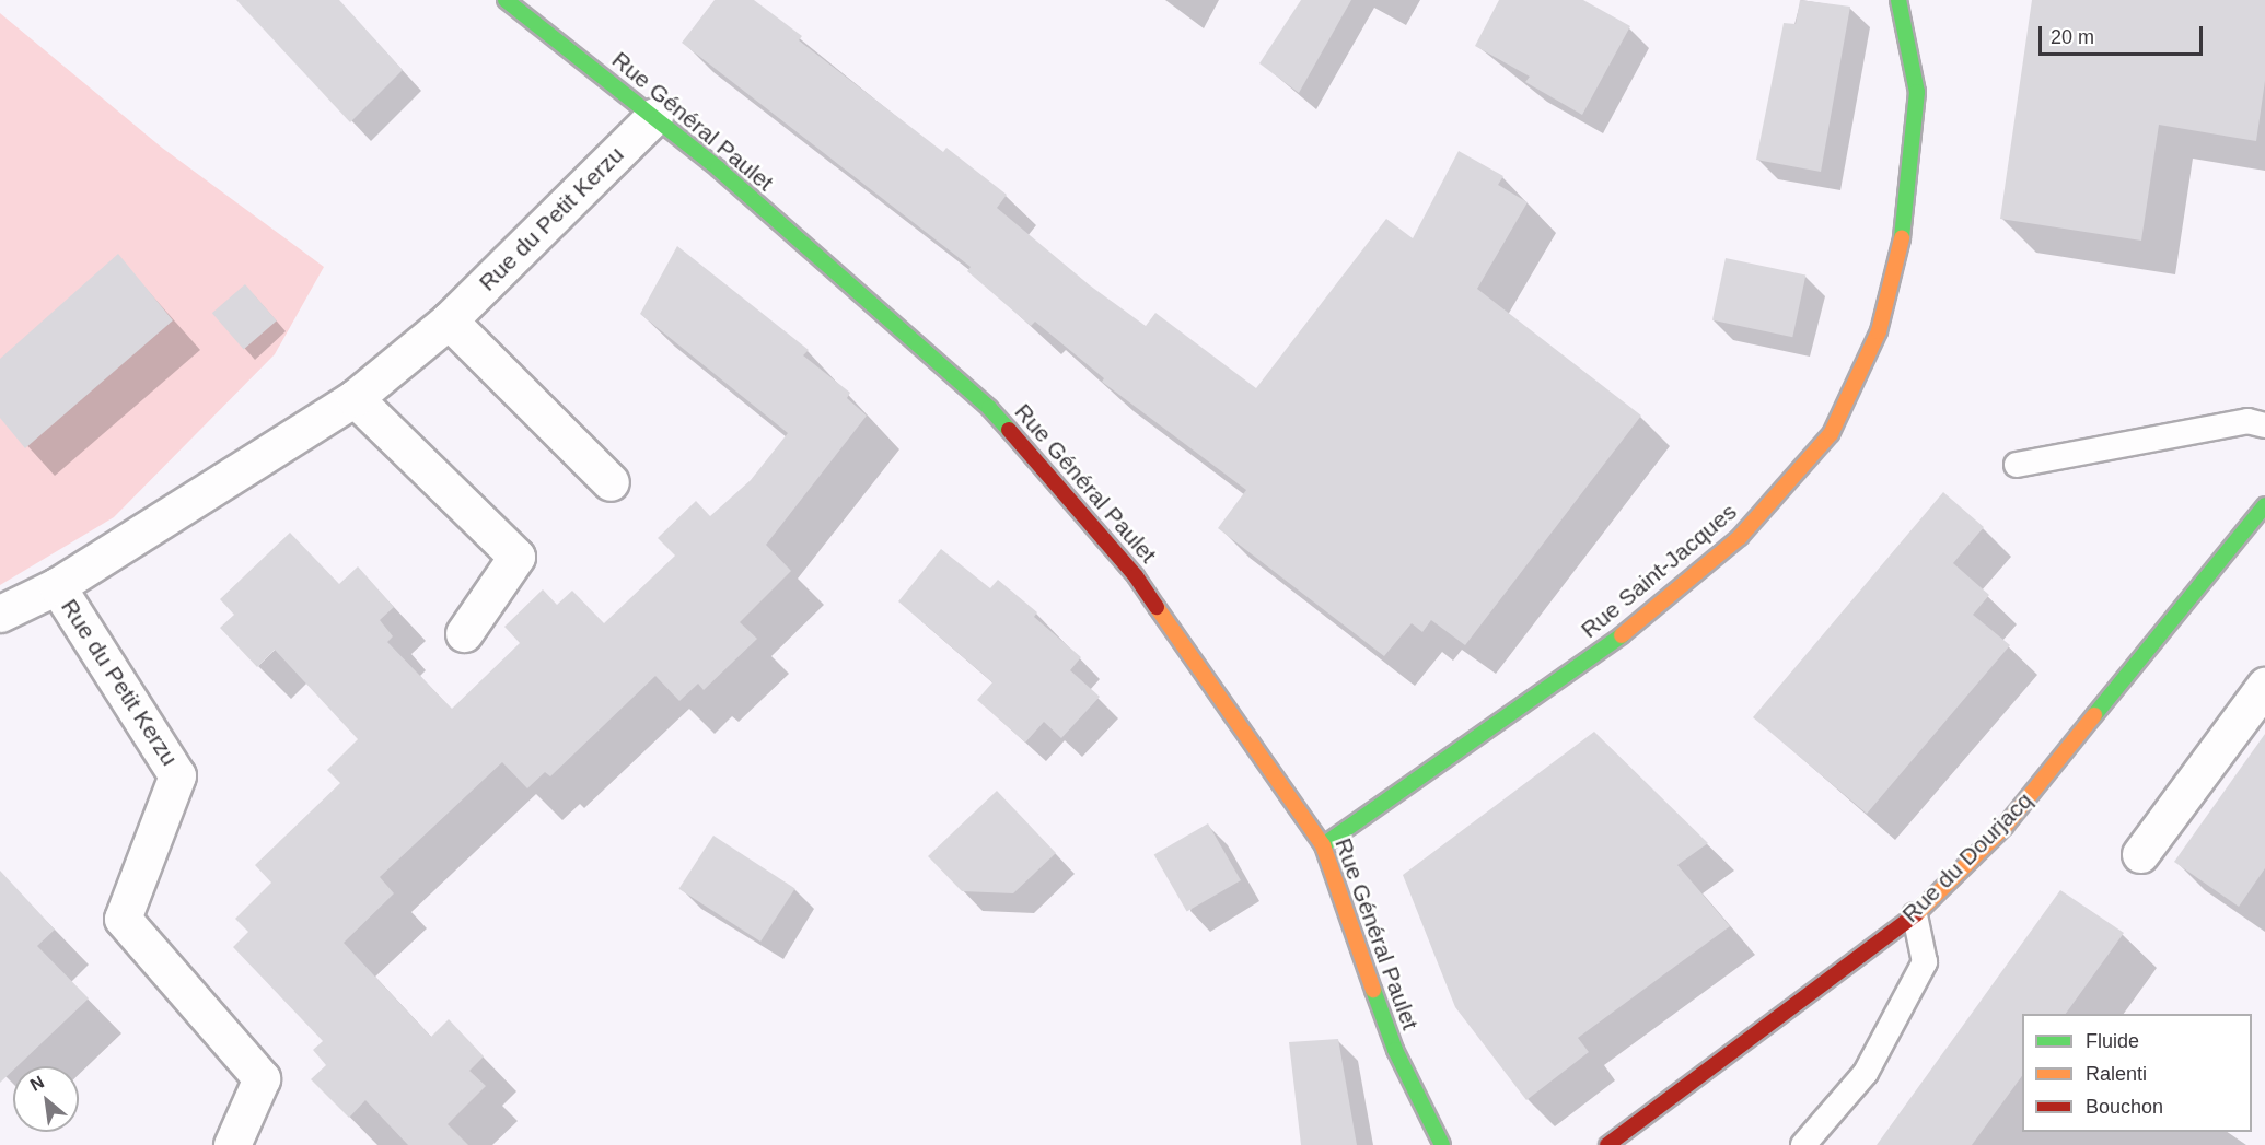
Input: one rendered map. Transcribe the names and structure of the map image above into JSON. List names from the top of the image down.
{
  "streets": {
    "street": [
      "Rue Général Paulet",
      "Rue du Petit Kerzu",
      "Rue Saint-Jacques",
      "Rue du Dourjacq"
    ]
  },
  "crossings": [
    ["Rue Général Paulet", "Rue du Petit Kerzu"],
    ["Rue Général Paulet", "Rue Saint-Jacques"]
  ],
  "legend": ["Fluide", "Ralenti", "Bouchon"],
  "scale_bar": "20 m",
  "north": "top left"
}
